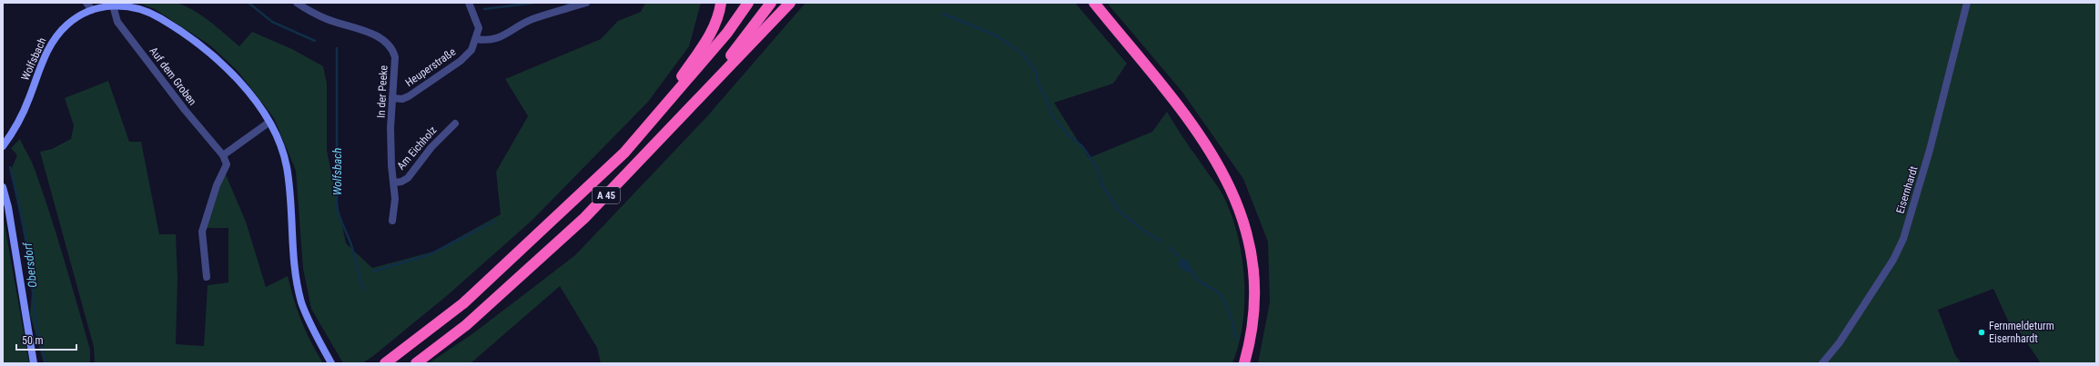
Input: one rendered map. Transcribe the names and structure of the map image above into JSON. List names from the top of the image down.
{
  "streets": {
    "highway": ["A 45"],
    "main road": ["Wolfsbach"],
    "street": [
      "Heuperstraße",
      "Auf dem Groben",
      "In der Peeke",
      "Am Eichholz",
      "Eisernhardt"
    ]
  },
  "crossings": [
    ["Wolfsbach", "Auf dem Groben"],
    ["Heuperstraße", "In der Peeke"],
    ["In der Peeke", "Am Eichholz"]
  ],
  "water": ["Wolfsbach", "Obersdorf"],
  "places": ["Fernmeldeturm Eisernhardt"],
  "scale_bar": "50 m"
}
